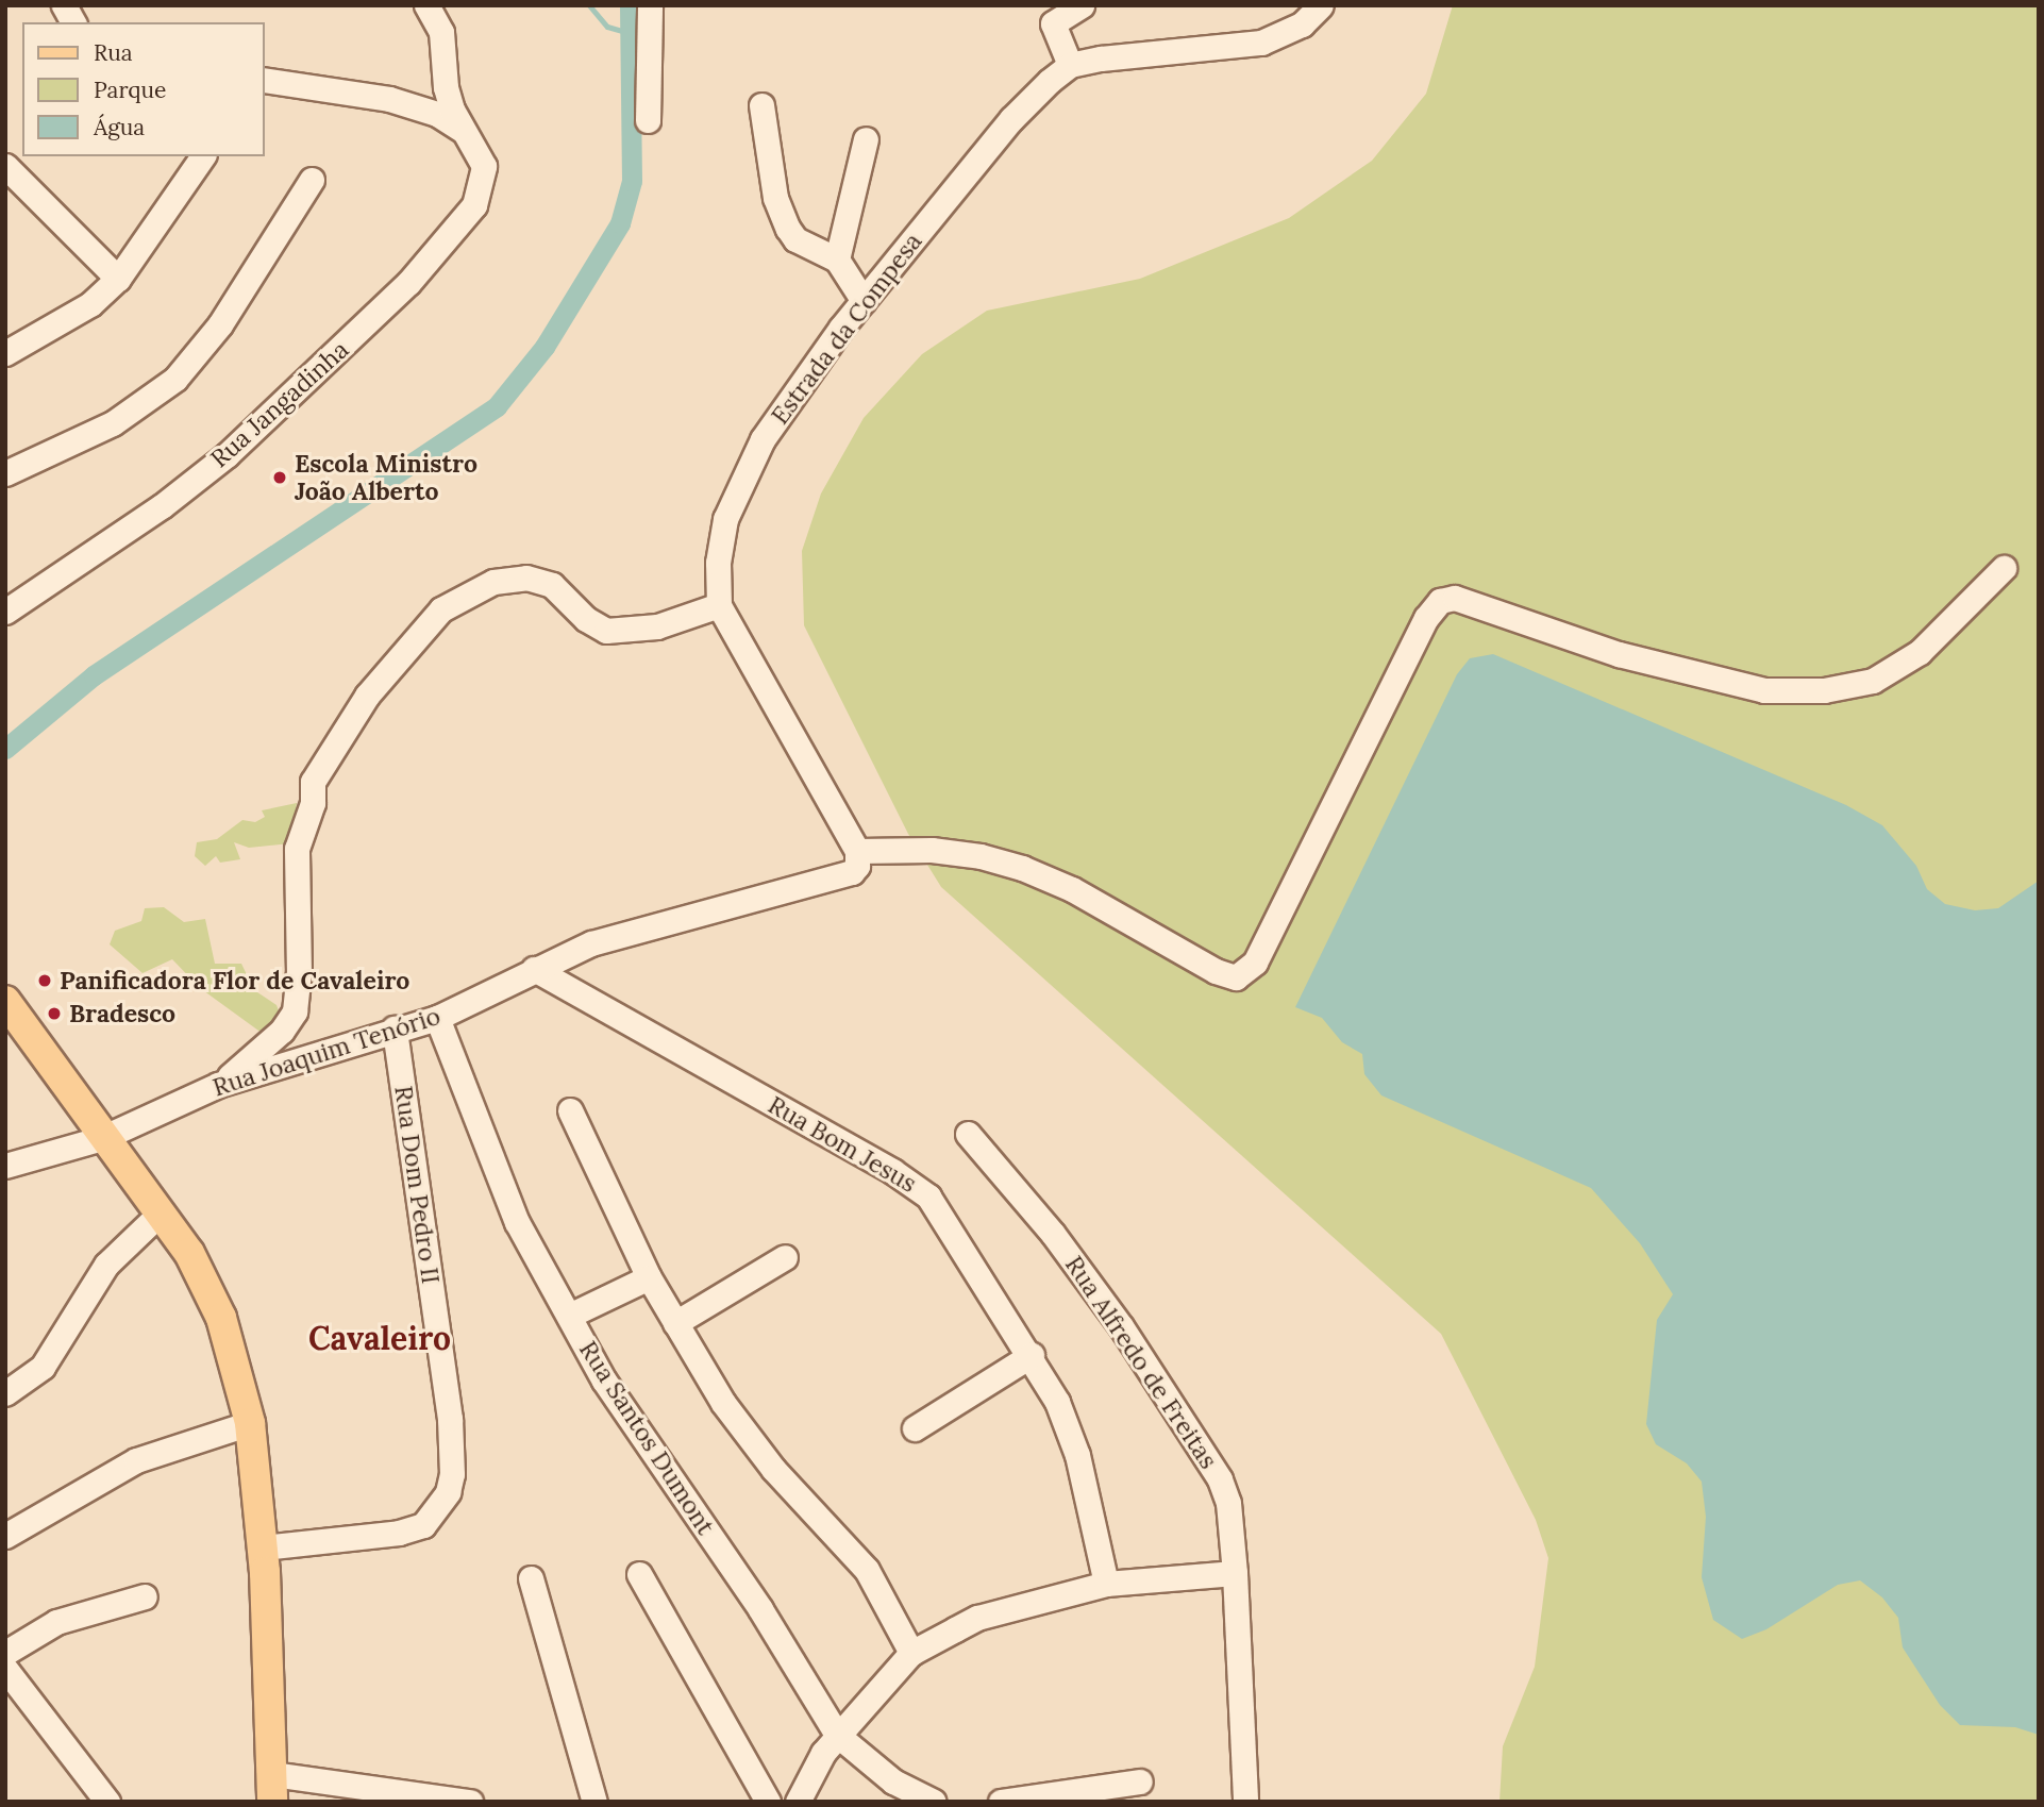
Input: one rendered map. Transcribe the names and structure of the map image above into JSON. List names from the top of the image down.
{
  "streets": {
    "street": [
      "Estrada da Compesa",
      "Rua Jangadinha",
      "Rua Joaquim Tenório",
      "Rua Bom Jesus",
      "Rua Dom Pedro II",
      "Rua Alfredo de Freitas",
      "Rua Santos Dumont"
    ]
  },
  "crossings": [
    ["Estrada da Compesa", "Rua Joaquim Tenório"],
    ["Rua Joaquim Tenório", "Rua Bom Jesus"],
    ["Rua Joaquim Tenório", "Rua Dom Pedro II"],
    ["Rua Joaquim Tenório", "Rua Santos Dumont"]
  ],
  "districts": ["Cavaleiro"],
  "places": ["Escola Ministro João Alberto", "Panificadora Flor de Cavaleiro", "Bradesco"],
  "legend": ["Rua", "Parque", "Água"]
}
